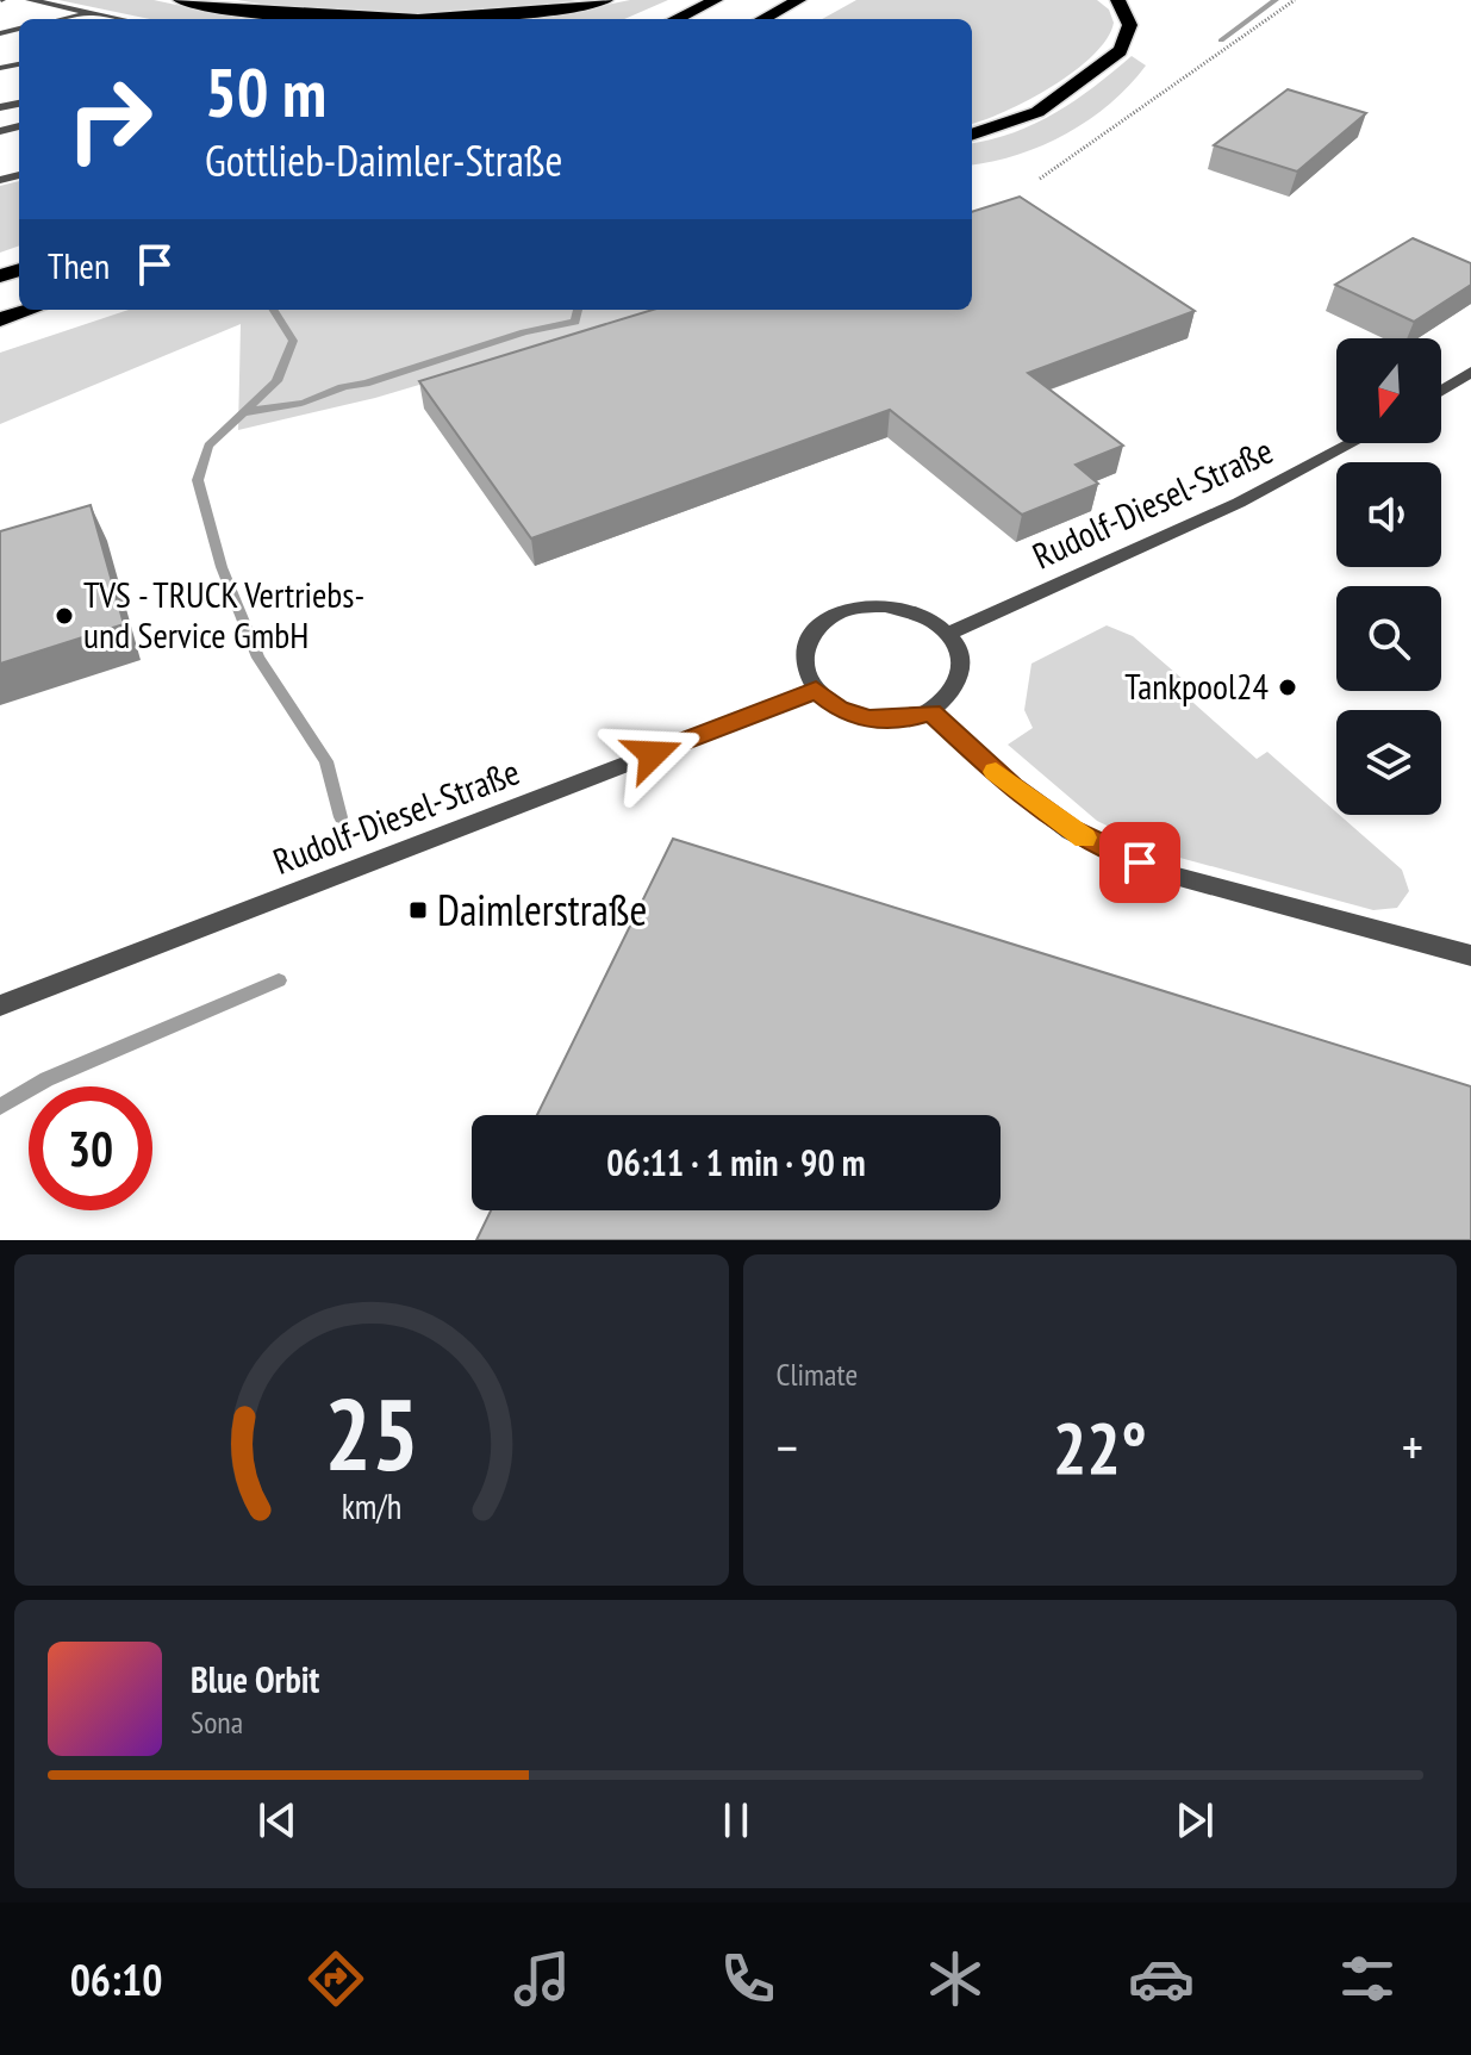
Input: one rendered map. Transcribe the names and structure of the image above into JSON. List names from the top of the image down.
{
  "streets": {
    "street": ["Rudolf-Diesel-Straße"]
  },
  "places": {
    "other": ["TVS - TRUCK Vertriebs- und Service GmbH", "Tankpool24"],
    "transit": ["Daimlerstraße"]
  },
  "north": "bottom",
  "page": {
    "turn": ["50 m", "Gottlieb-Daimler-Straße"],
    "then": "Then",
    "limit": "30",
    "trip": "06:11 · 1 min · 90 m",
    "tile": "Climate",
    "heat": ["−", "22°", "+"],
    "song": ["Blue Orbit", "Sona"],
    "tabs": "06:10",
    "gauge": ["25", "km/h"]
  }
}
